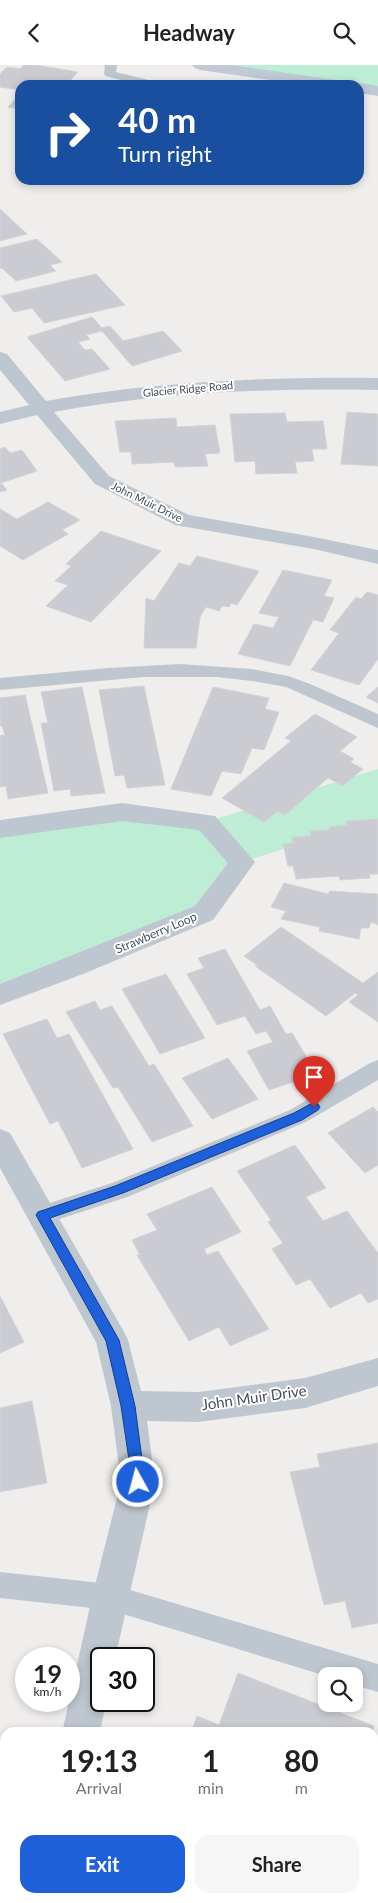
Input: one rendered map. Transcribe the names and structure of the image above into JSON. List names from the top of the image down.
{
  "streets": {
    "street": ["Glacier Ridge Road", "John Muir Drive", "Strawberry Loop"]
  },
  "crossings": [
    ["Glacier Ridge Road", "John Muir Drive"]
  ],
  "page": {
    "header": "Headway",
    "turn": ["40 m", "Turn right"],
    "speed": "19 km/h",
    "limit": "30",
    "eta": [
      "19:13",
      "Arrival",
      "1",
      "min",
      "80",
      "m"
    ],
    "buttons": ["Exit", "Share"]
  }
}
